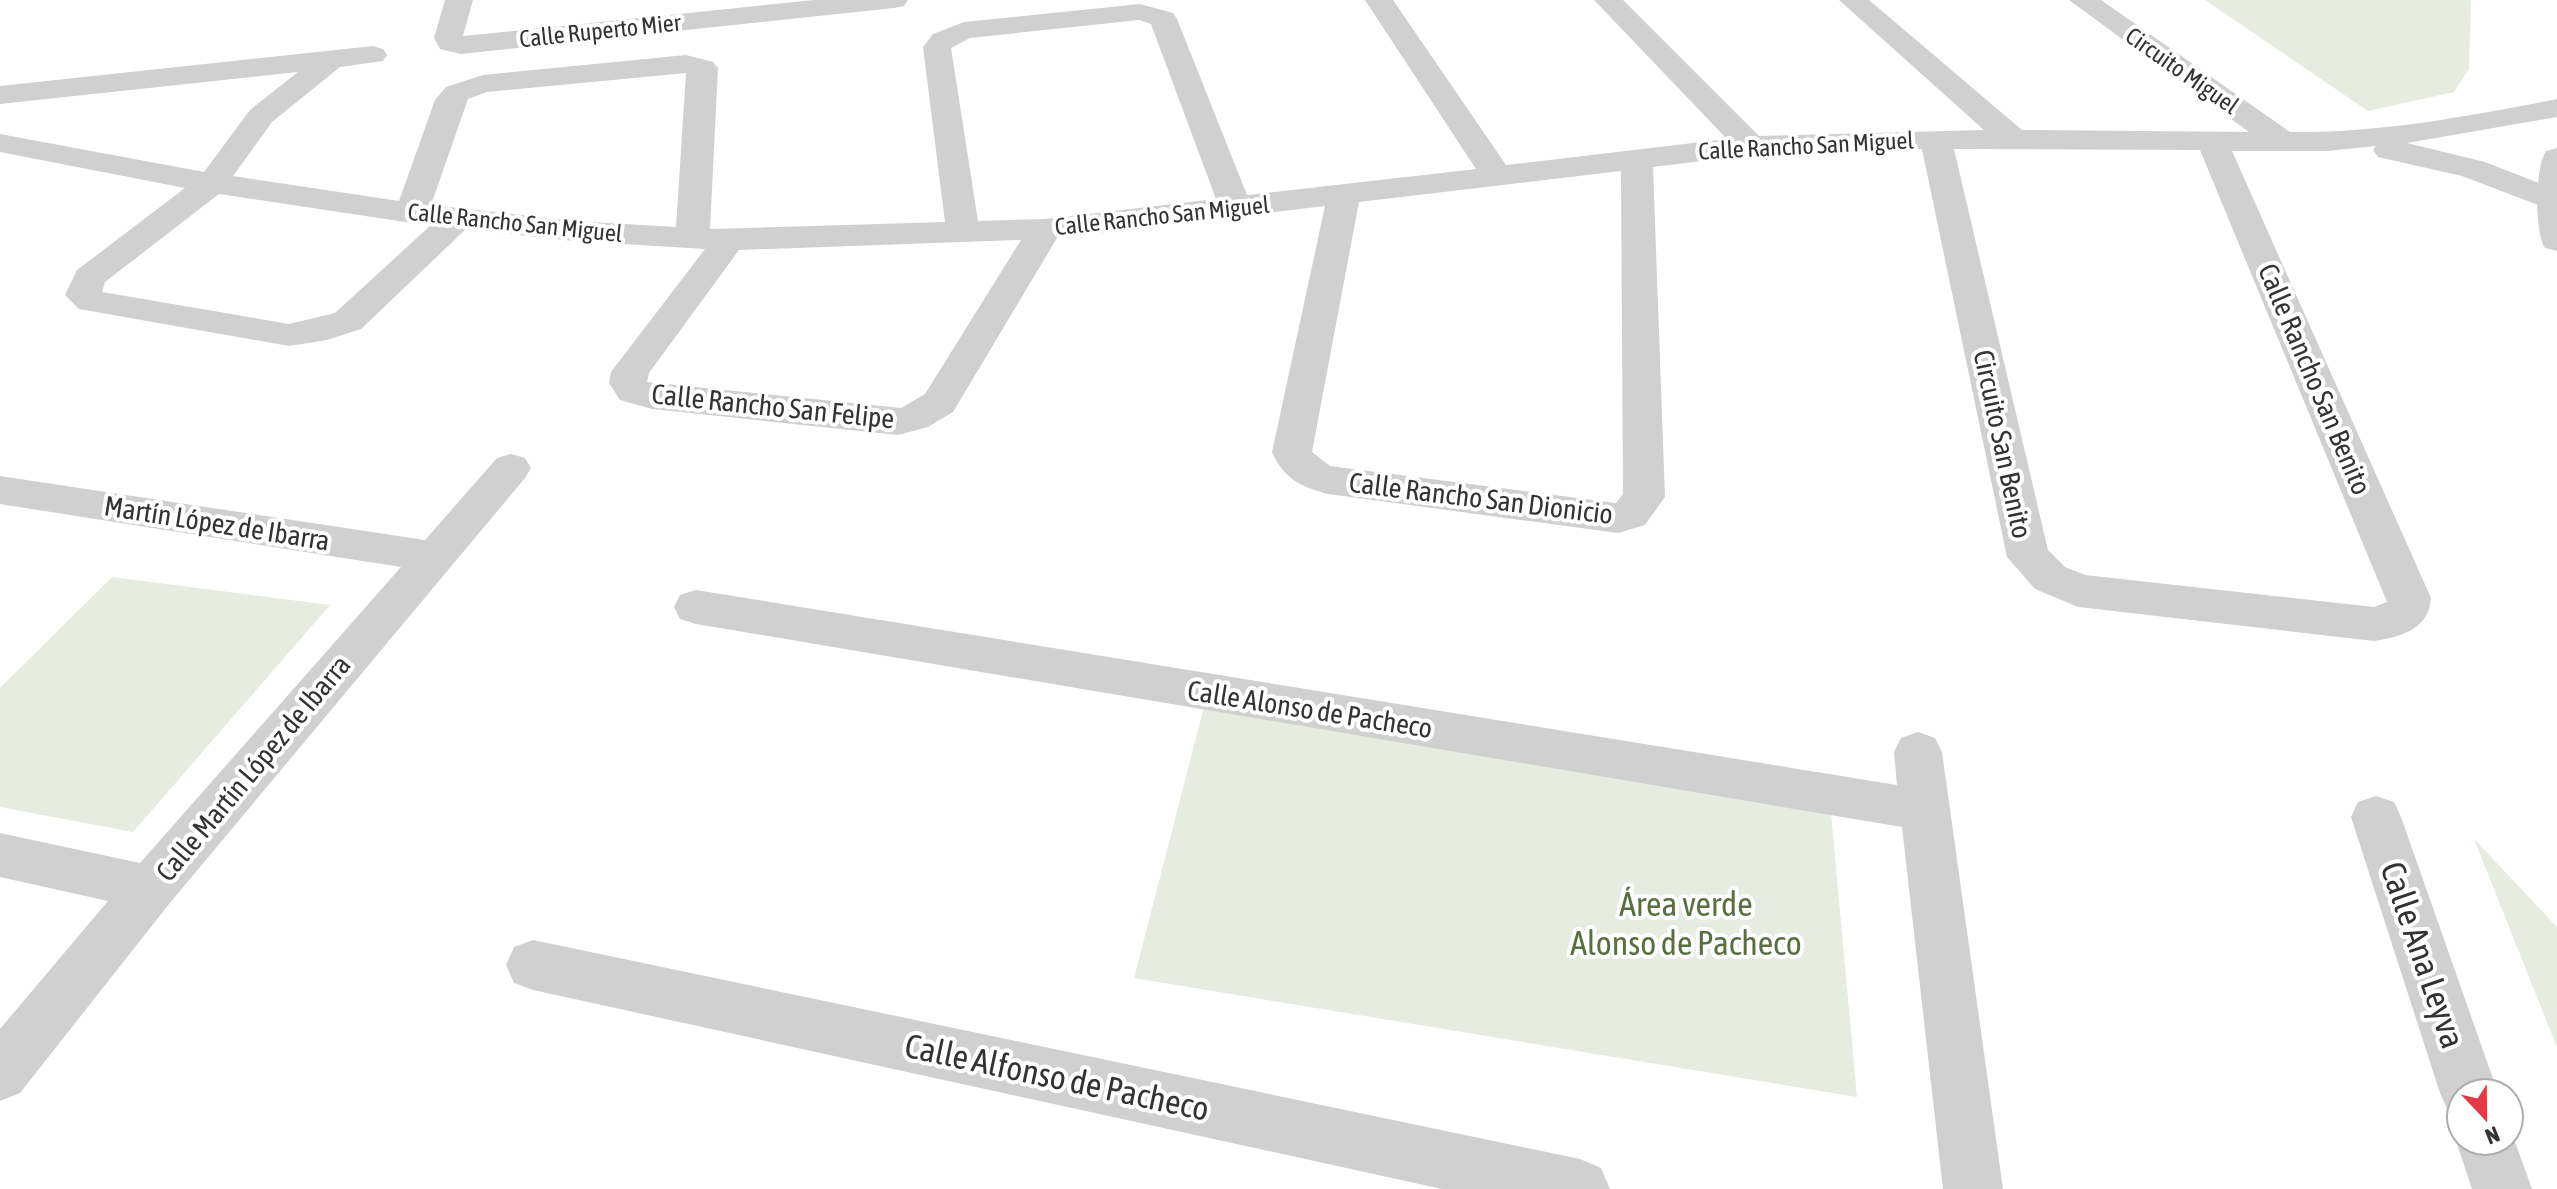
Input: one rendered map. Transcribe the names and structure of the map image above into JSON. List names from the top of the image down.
{
  "streets": {
    "street": [
      "Calle Ruperto Mier",
      "Circuito Miguel",
      "Calle Rancho San Miguel",
      "Calle Rancho San Benito",
      "Calle Rancho San Felipe",
      "Circuito San Benito",
      "Calle Rancho San Dionicio",
      "Martín López de Ibarra",
      "Calle Alonso de Pacheco",
      "Calle Martín López de Ibarra",
      "Calle Ana Leyva",
      "Calle Alfonso de Pacheco"
    ]
  },
  "crossings": [
    ["Circuito Miguel", "Calle Rancho San Miguel"],
    ["Calle Rancho San Miguel", "Calle Rancho San Benito"],
    ["Calle Rancho San Miguel", "Calle Rancho San Felipe"],
    ["Calle Rancho San Miguel", "Circuito San Benito"],
    ["Calle Rancho San Miguel", "Calle Rancho San Dionicio"],
    ["Calle Rancho San Benito", "Circuito San Benito"],
    ["Martín López de Ibarra", "Calle Martín López de Ibarra"]
  ],
  "parks": ["Área verde Alonso de Pacheco"],
  "north": "bottom"
}
